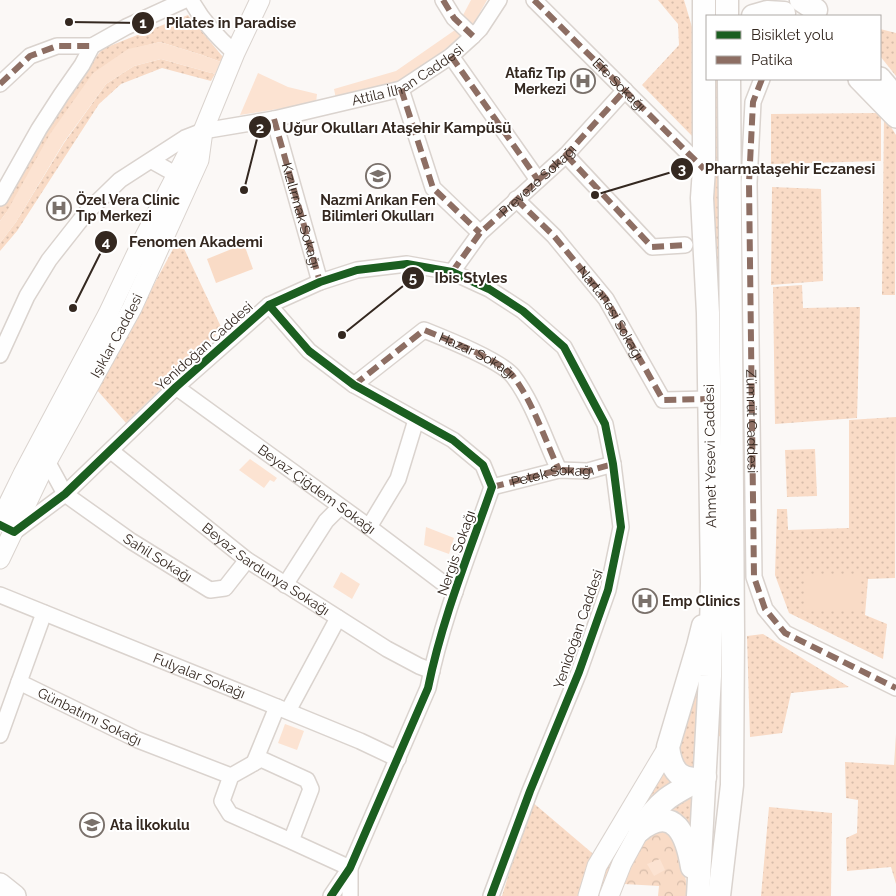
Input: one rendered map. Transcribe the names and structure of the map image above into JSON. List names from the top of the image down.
{
  "streets": {
    "main road": ["Ahmet Yesevi Caddesi"],
    "street": [
      "Attila İlhan Caddesi",
      "Efe Sokağı",
      "Preveze Sokağı",
      "Kızılırmak Sokağı",
      "Nartanesi Sokağı",
      "Işıklar Caddesi",
      "Yenidoğan Caddesi",
      "Hazar Sokağı",
      "Zümrüt Caddesi",
      "Petek Sokağı",
      "Beyaz Çiğdem Sokağı",
      "Nergis Sokağı",
      "Sahil Sokağı",
      "Beyaz Sardunya Sokağı",
      "Fulyalar Sokağı",
      "Günbatımı Sokağı"
    ]
  },
  "crossings": [
    ["Attila İlhan Caddesi", "Kızılırmak Sokağı"],
    ["Attila İlhan Caddesi", "Işıklar Caddesi"],
    ["Efe Sokağı", "Preveze Sokağı"],
    ["Efe Sokağı", "Ahmet Yesevi Caddesi"],
    ["Preveze Sokağı", "Nartanesi Sokağı"],
    ["Preveze Sokağı", "Yenidoğan Caddesi"],
    ["Kızılırmak Sokağı", "Yenidoğan Caddesi"],
    ["Nartanesi Sokağı", "Ahmet Yesevi Caddesi"],
    ["Işıklar Caddesi", "Yenidoğan Caddesi"],
    ["Yenidoğan Caddesi", "Petek Sokağı"],
    ["Yenidoğan Caddesi", "Beyaz Çiğdem Sokağı"],
    ["Yenidoğan Caddesi", "Sahil Sokağı"],
    ["Yenidoğan Caddesi", "Beyaz Sardunya Sokağı"],
    ["Hazar Sokağı", "Petek Sokağı"],
    ["Petek Sokağı", "Nergis Sokağı"],
    ["Beyaz Çiğdem Sokağı", "Nergis Sokağı"],
    ["Nergis Sokağı", "Beyaz Sardunya Sokağı"],
    ["Nergis Sokağı", "Fulyalar Sokağı"],
    ["Sahil Sokağı", "Beyaz Sardunya Sokağı"]
  ],
  "places": {
    "other": [
      "Pilates in Paradise",
      "Uğur Okulları Ataşehir Kampüsü",
      "Pharmataşehir Eczanesi",
      "Fenomen Akademi",
      "Ibis Styles"
    ],
    "hospital": ["Atafiz Tıp Merkezi", "Özel Vera Clinic Tıp Merkezi", "Emp Clinics"],
    "school or university": ["Nazmi Arıkan Fen Bilimleri Okulları", "Ata İlkokulu"]
  },
  "legend": ["Bisiklet yolu", "Patika"]
}
